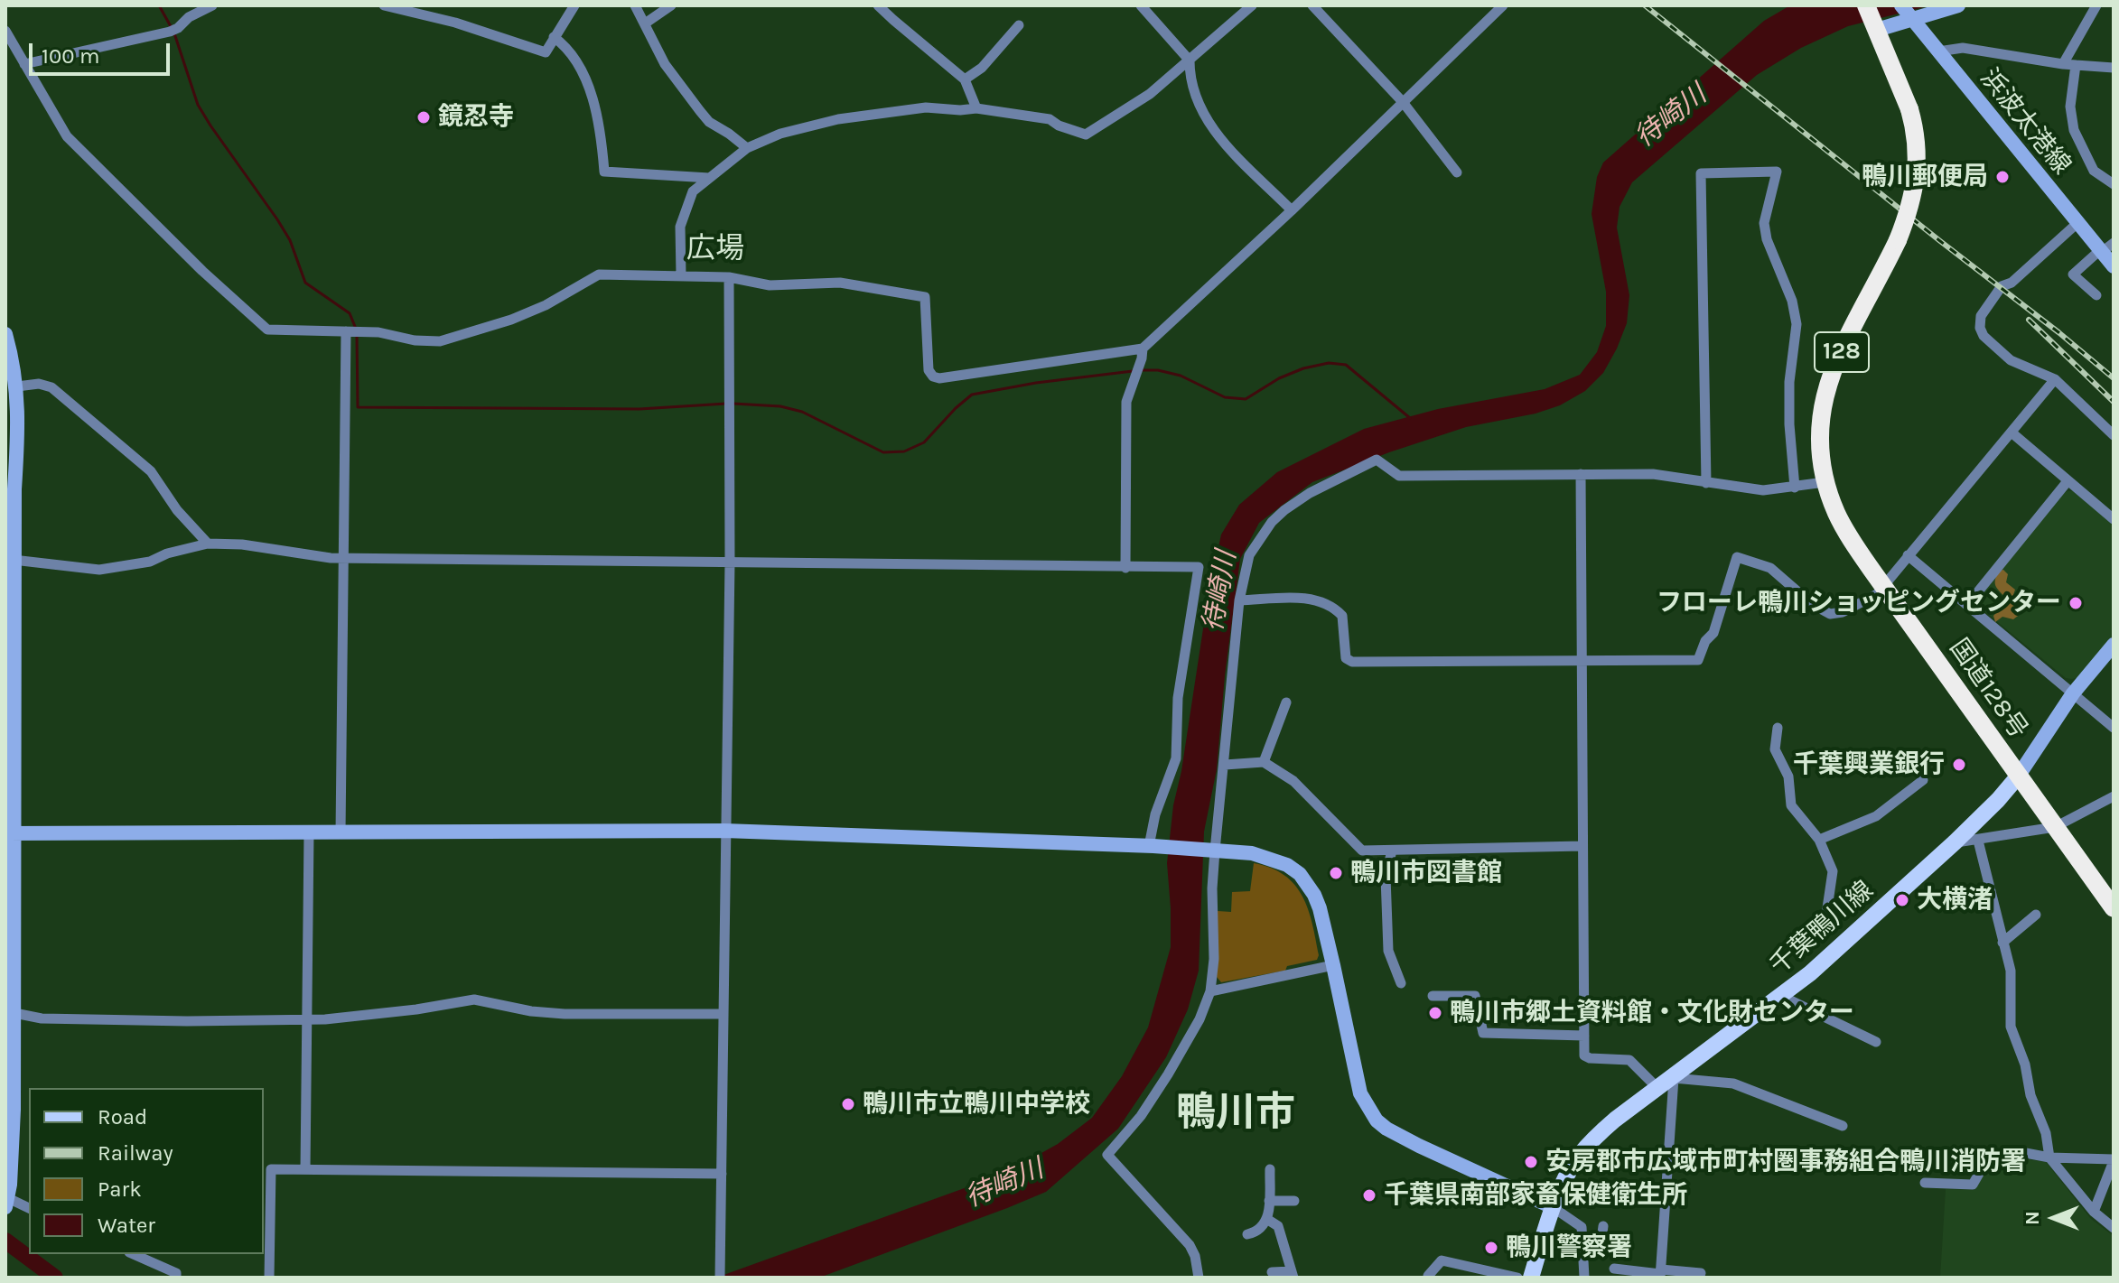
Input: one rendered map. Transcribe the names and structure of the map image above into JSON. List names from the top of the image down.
{
  "streets": {
    "highway": ["128", "国道128号"],
    "main road": ["千葉鴨川線"],
    "street": ["浜波太港線"]
  },
  "crossings": [
    ["国道128号", "千葉鴨川線"]
  ],
  "districts": ["広場", "鴨川市"],
  "water": ["待崎川"],
  "places": [
    "鏡忍寺",
    "鴨川郵便局",
    "フローレ鴨川ショッピングセンター",
    "千葉興業銀行",
    "鴨川市図書館",
    "大横渚",
    "鴨川市郷土資料館・文化財センター",
    "鴨川市立鴨川中学校",
    "安房郡市広域市町村圏事務組合鴨川消防署",
    "千葉県南部家畜保健衛生所",
    "鴨川警察署"
  ],
  "legend": [
    "Road",
    "Railway",
    "Park",
    "Water"
  ],
  "scale_bar": "100 m",
  "north": "left"
}
